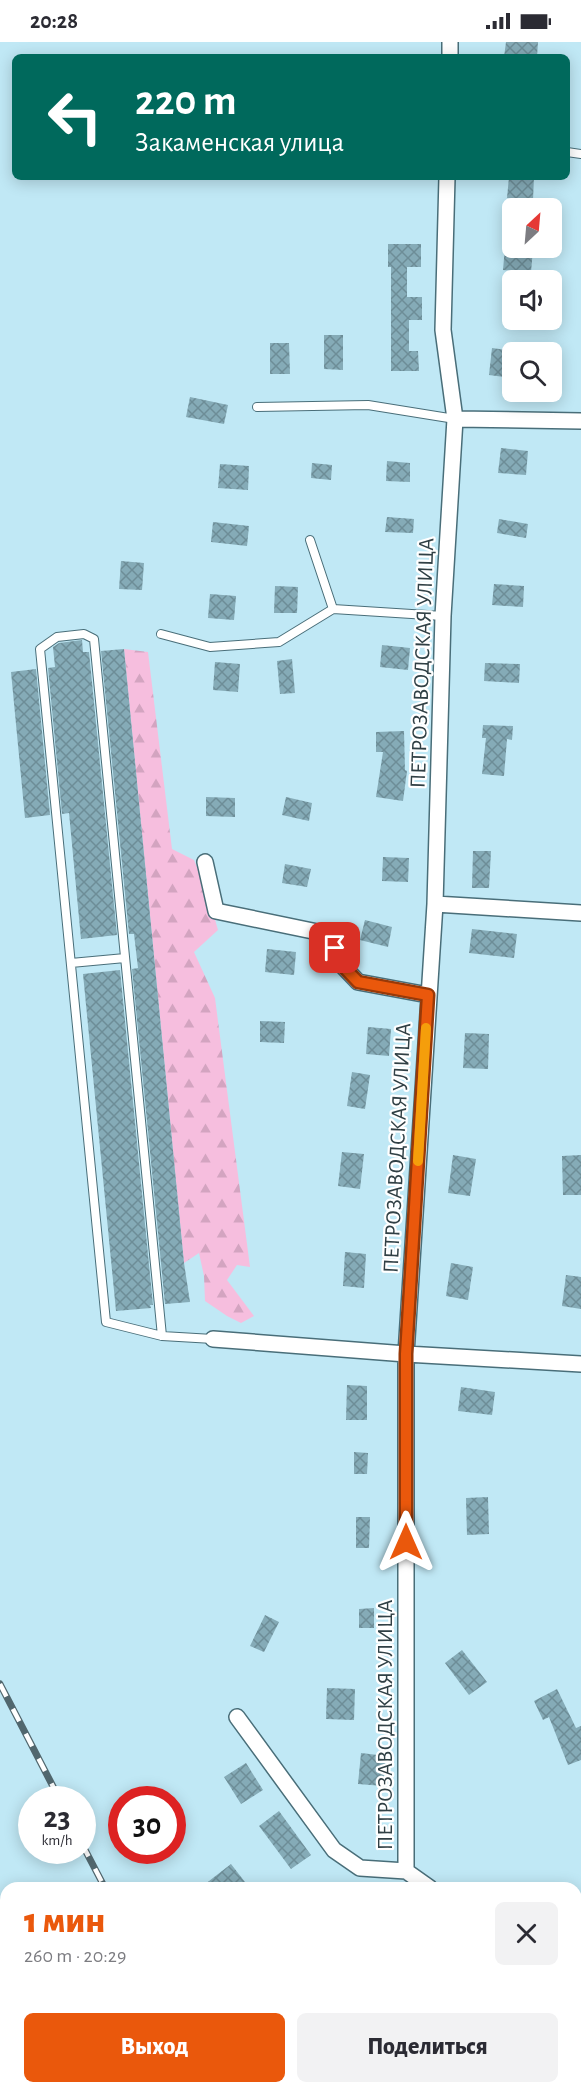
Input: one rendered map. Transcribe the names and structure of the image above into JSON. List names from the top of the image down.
{
  "streets": {
    "street": ["ПЕТРОЗАВОДСКАЯ УЛИЦА"]
  },
  "north": "top right",
  "page": {
    "status": "20:28",
    "turn": ["220 m", "Закаменская улица"],
    "speed": "23 km/h",
    "limit": "30",
    "heading": ["1 мин", "260 m · 20:29"],
    "buttons": ["Выход", "Поделиться"]
  }
}
